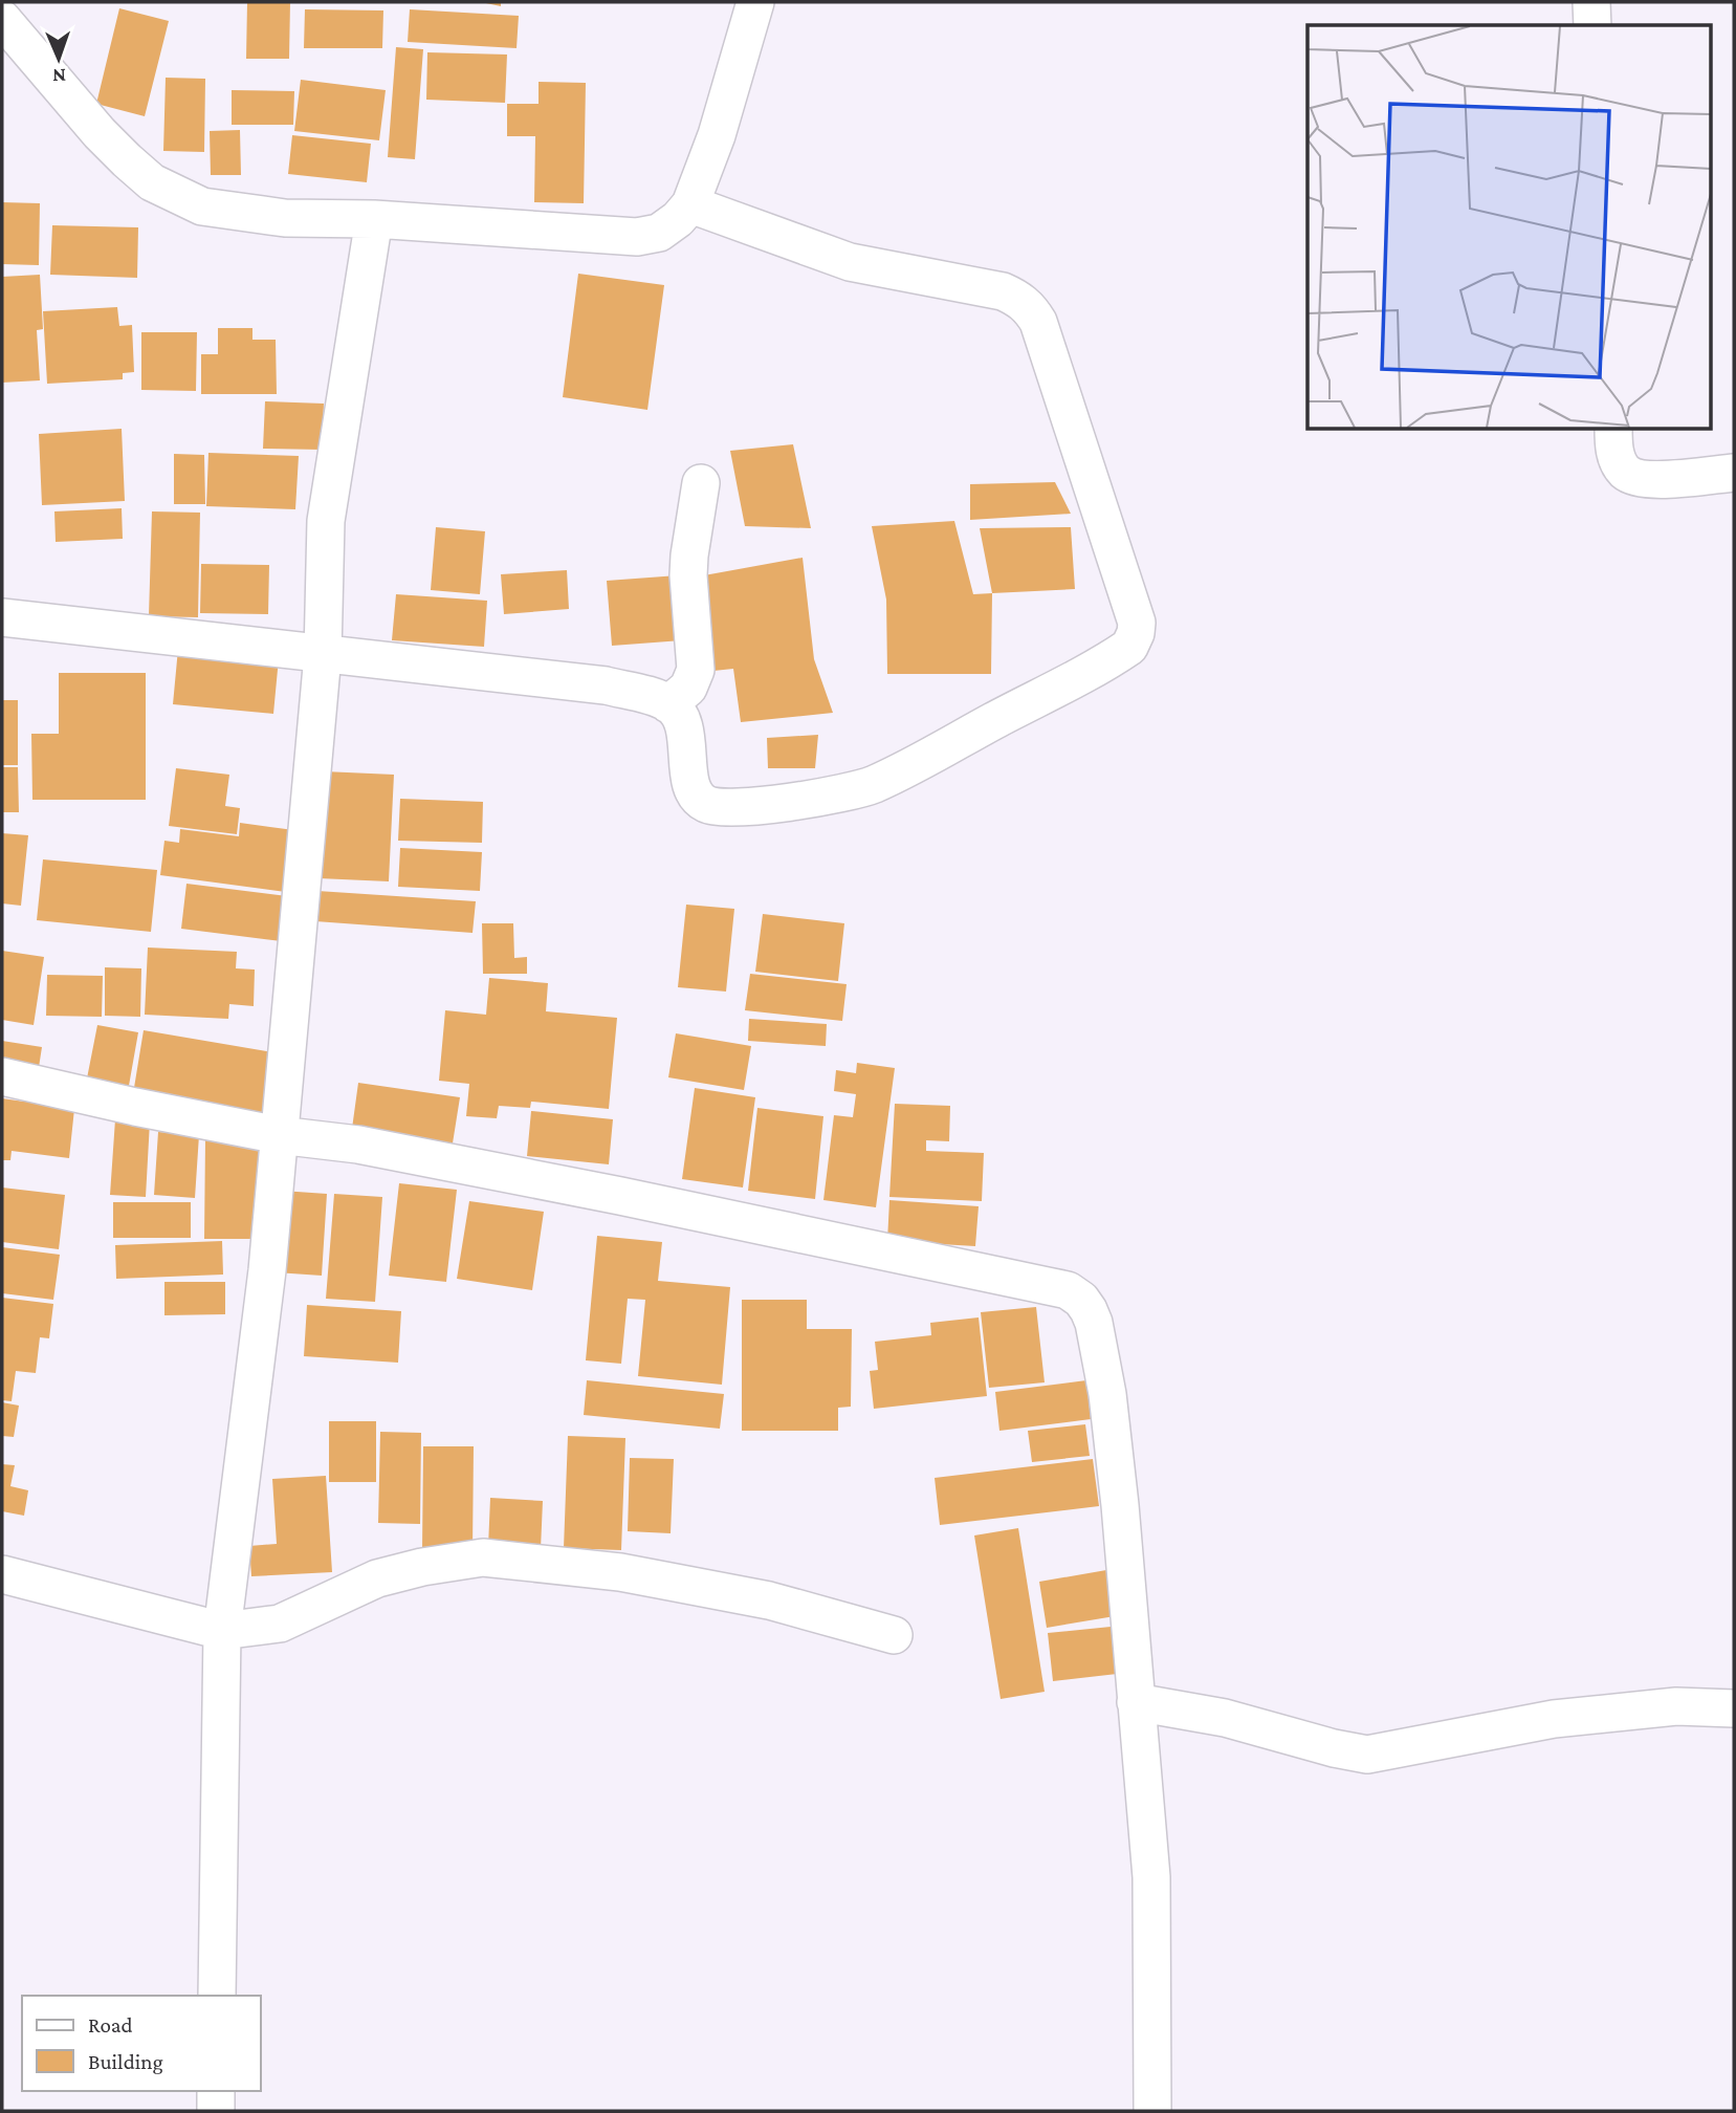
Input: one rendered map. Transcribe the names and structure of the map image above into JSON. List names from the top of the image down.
{
  "legend": ["Road", "Building"],
  "north": "bottom"
}
